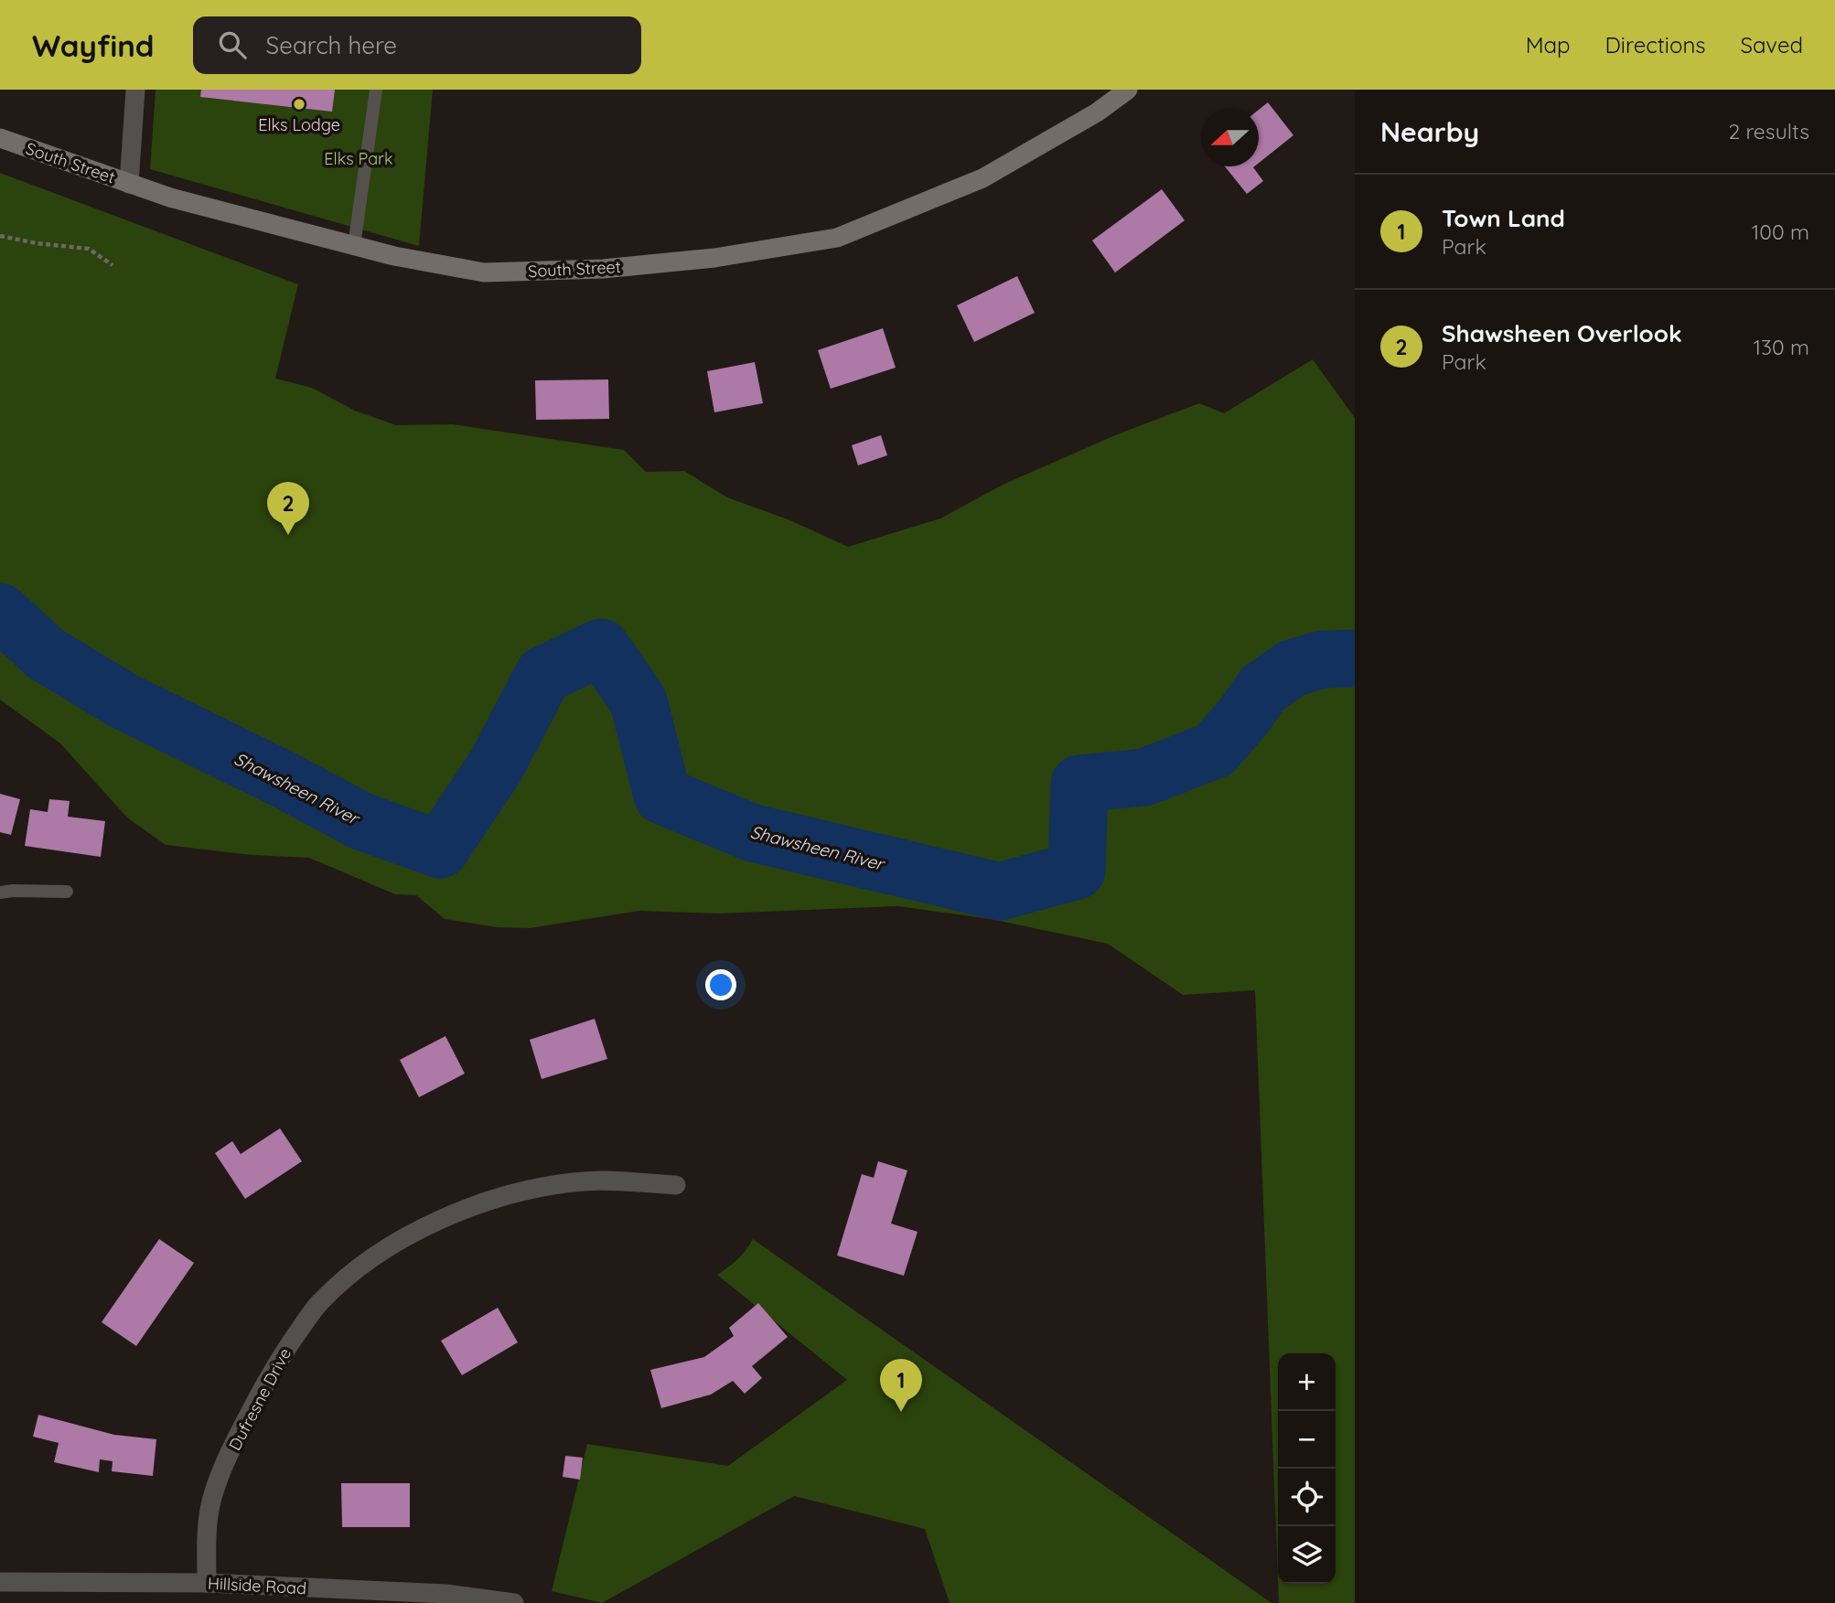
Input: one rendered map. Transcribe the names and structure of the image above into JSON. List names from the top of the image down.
{
  "streets": {
    "street": ["South Street", "Dufresne Drive", "Hillside Road"]
  },
  "crossings": [
    ["Dufresne Drive", "Hillside Road"]
  ],
  "water": ["Shawsheen River"],
  "parks": ["Elks Park"],
  "places": ["Elks Lodge"],
  "north": "left",
  "page": {
    "header": "Wayfind",
    "search": "Search here",
    "nav": ["Map", "Directions", "Saved"],
    "heading": ["Nearby", "2 results"],
    "list": [
      {
        "mark": "1",
        "name": "Town Land",
        "note": "Park",
        "value": "100 m"
      },
      {
        "mark": "2",
        "name": "Shawsheen Overlook",
        "note": "Park",
        "value": "130 m"
      }
    ],
    "pins": ["2", "1"],
    "map_buttons": ["+", "−"]
  }
}
